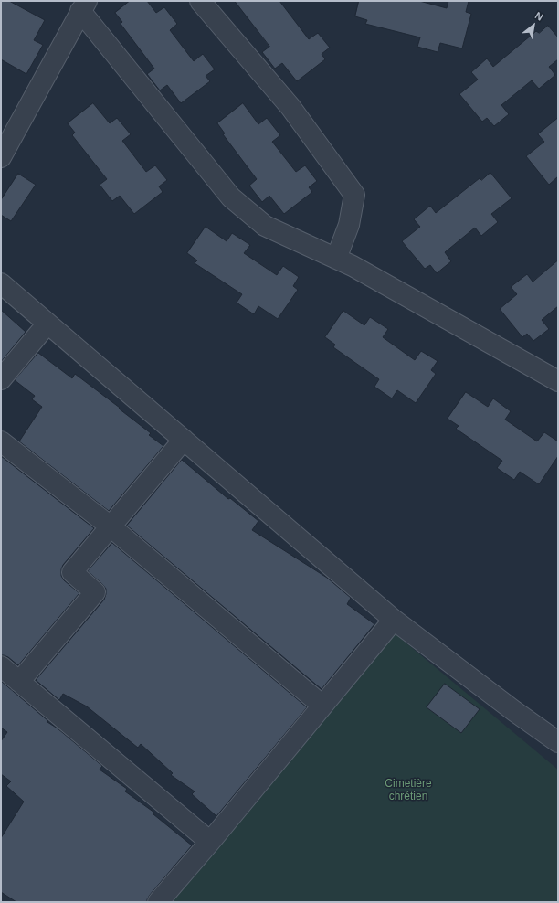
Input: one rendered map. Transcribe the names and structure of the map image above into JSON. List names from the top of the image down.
{
  "parks": ["Cimetière chrétien"],
  "north": "top right"
}
